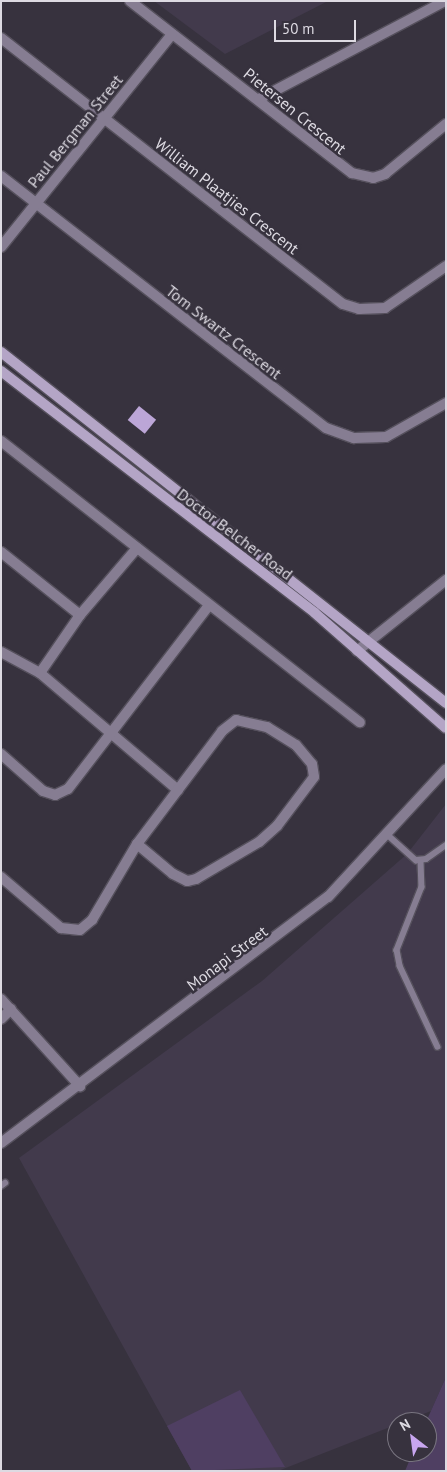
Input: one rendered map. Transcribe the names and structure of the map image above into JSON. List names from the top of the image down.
{
  "streets": {
    "main road": ["Doctor Belcher Road"],
    "street": [
      "Pietersen Crescent",
      "Paul Bergman Street",
      "William Plaatjies Crescent",
      "Tom Swartz Crescent",
      "Monapi Street"
    ]
  },
  "crossings": [
    ["Pietersen Crescent", "Paul Bergman Street"],
    ["Paul Bergman Street", "William Plaatjies Crescent"],
    ["Paul Bergman Street", "Tom Swartz Crescent"]
  ],
  "scale_bar": "50 m",
  "north": "top left"
}
